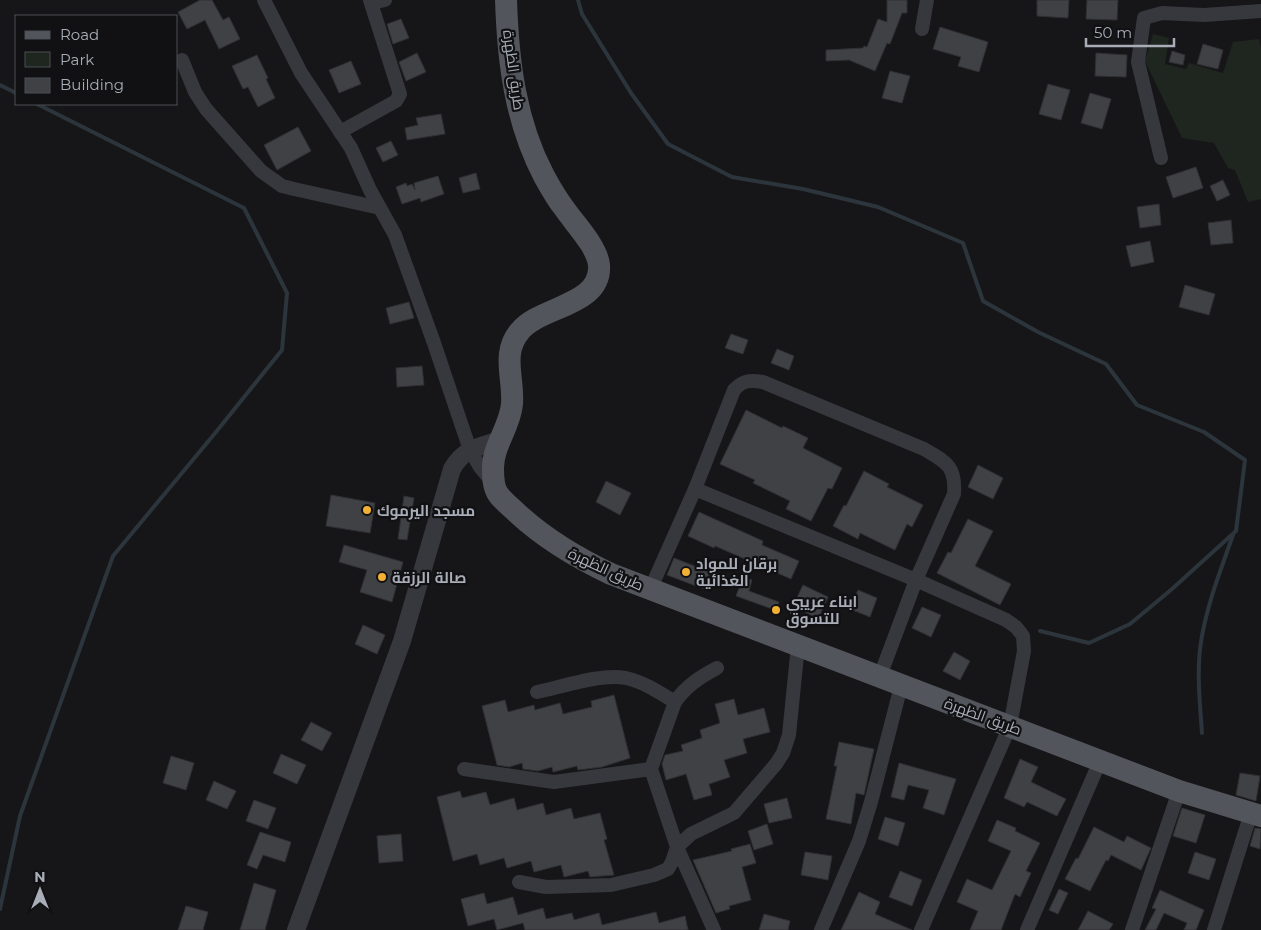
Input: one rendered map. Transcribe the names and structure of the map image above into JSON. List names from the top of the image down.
{
  "streets": {
    "main road": ["طريق الظهرة"]
  },
  "places": [
    "مسجد اليرموك",
    "برقان للمواد الغذائية",
    "صالة الرزقة",
    "ابناء عريبي للتسوق"
  ],
  "legend": ["Road", "Park", "Building"],
  "scale_bar": "50 m",
  "north": "top"
}
